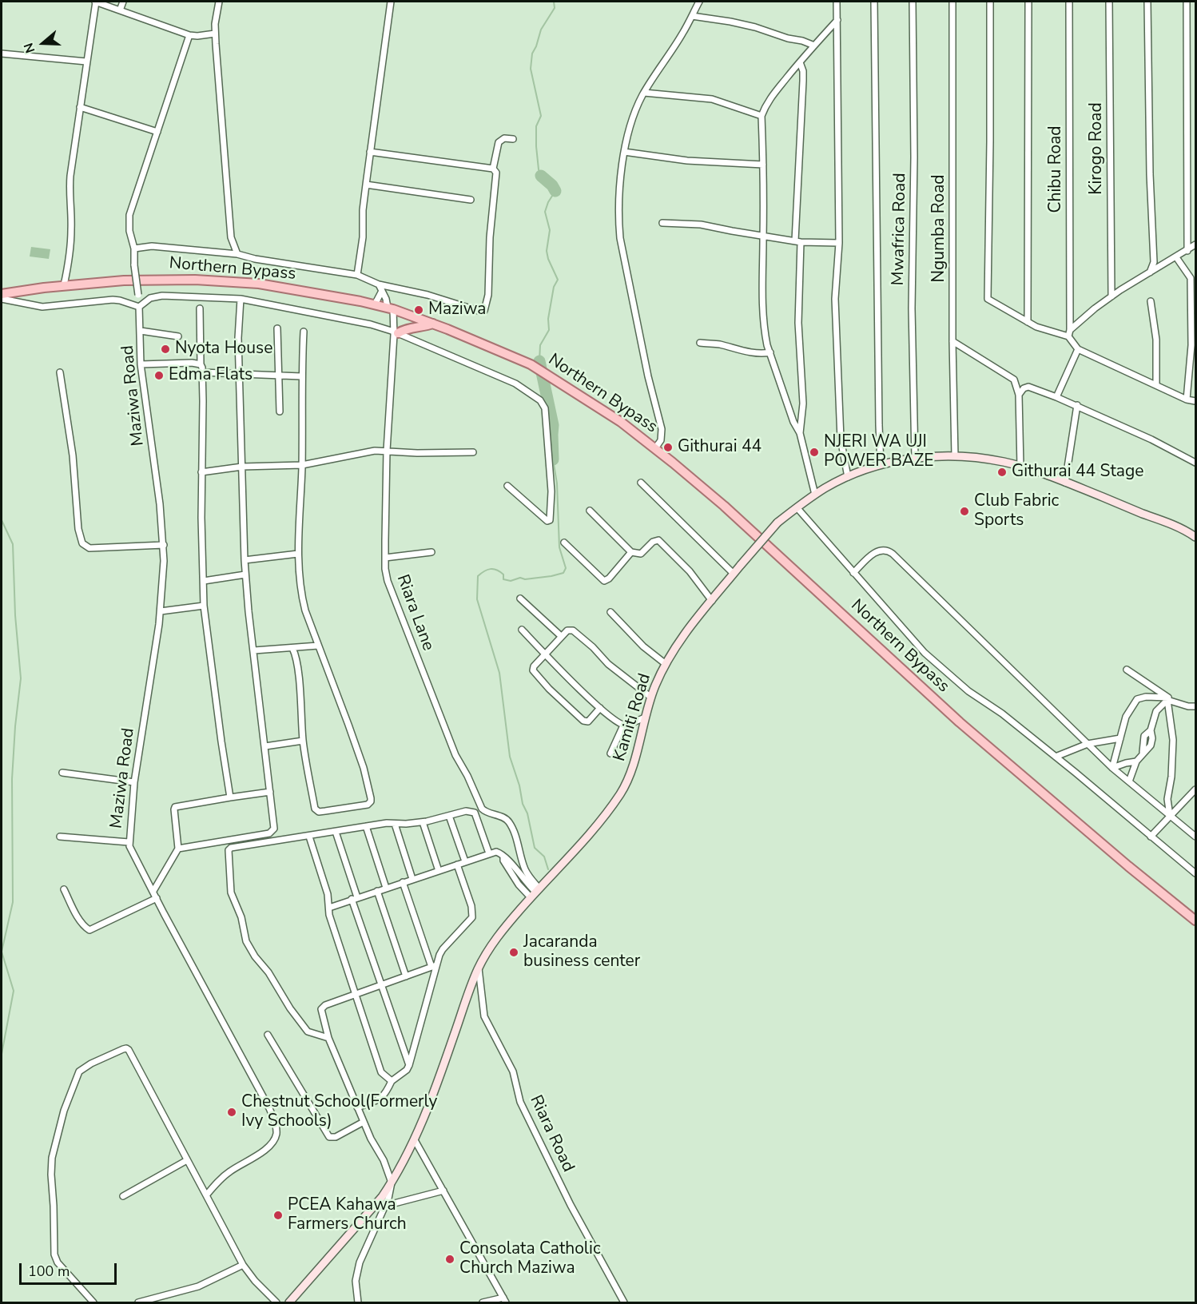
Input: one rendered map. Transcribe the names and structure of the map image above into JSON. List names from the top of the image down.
{
  "streets": {
    "main road": ["Northern Bypass", "Kamiti Road"],
    "street": [
      "Kirogo Road",
      "Chibu Road",
      "Ngumba Road",
      "Mwafrica Road",
      "Maziwa Road",
      "Riara Lane",
      "Riara Road"
    ]
  },
  "crossings": [
    ["Ngumba Road", "Kamiti Road"],
    ["Mwafrica Road", "Kamiti Road"],
    ["Northern Bypass", "Riara Lane"],
    ["Riara Lane", "Kamiti Road"],
    ["Kamiti Road", "Riara Road"]
  ],
  "places": [
    "Maziwa",
    "Nyota House",
    "Edma Flats",
    "Githurai 44",
    "NJERI WA UJI POWER BAZE",
    "Githurai 44 Stage",
    "Club Fabric Sports",
    "Jacaranda business center",
    "Chestnut School(Formerly Ivy Schools)",
    "PCEA Kahawa Farmers Church",
    "Consolata Catholic Church Maziwa"
  ],
  "scale_bar": "100 m",
  "north": "left"
}
